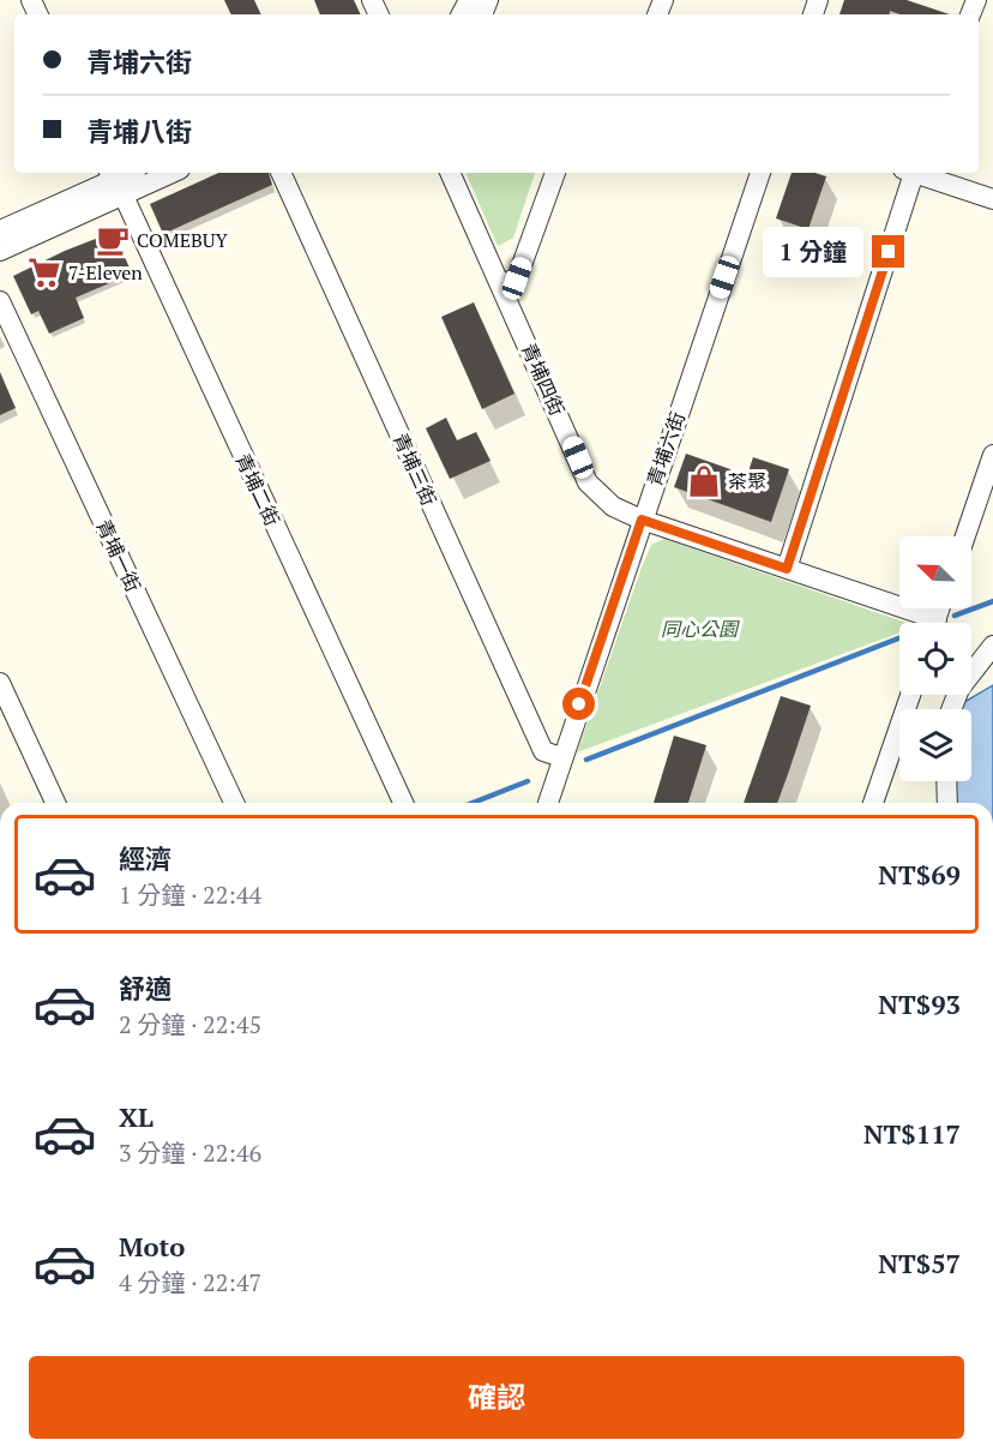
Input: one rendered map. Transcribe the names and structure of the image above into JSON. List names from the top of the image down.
{
  "streets": {
    "street": [
      "青埔四街",
      "青埔六街",
      "青埔三街",
      "青埔二街",
      "青埔一街"
    ]
  },
  "crossings": [
    ["青埔四街", "青埔六街"],
    ["青埔六街", "青埔三街"]
  ],
  "parks": ["同心公園"],
  "places": {
    "cafe": ["COMEBUY"],
    "supermarket": ["7-Eleven"],
    "shop": ["茶聚"]
  },
  "north": "top left",
  "page": {
    "banner": ["青埔六街", "青埔八街"],
    "bubble": "1 分鐘",
    "list": [
      {
        "name": "經濟",
        "note": "1 分鐘 · 22:44",
        "value": "NT$69"
      },
      {
        "name": "舒適",
        "note": "2 分鐘 · 22:45",
        "value": "NT$93"
      },
      {
        "name": "XL",
        "note": "3 分鐘 · 22:46",
        "value": "NT$117"
      },
      {
        "name": "Moto",
        "note": "4 分鐘 · 22:47",
        "value": "NT$57"
      }
    ],
    "buttons": "確認"
  }
}
